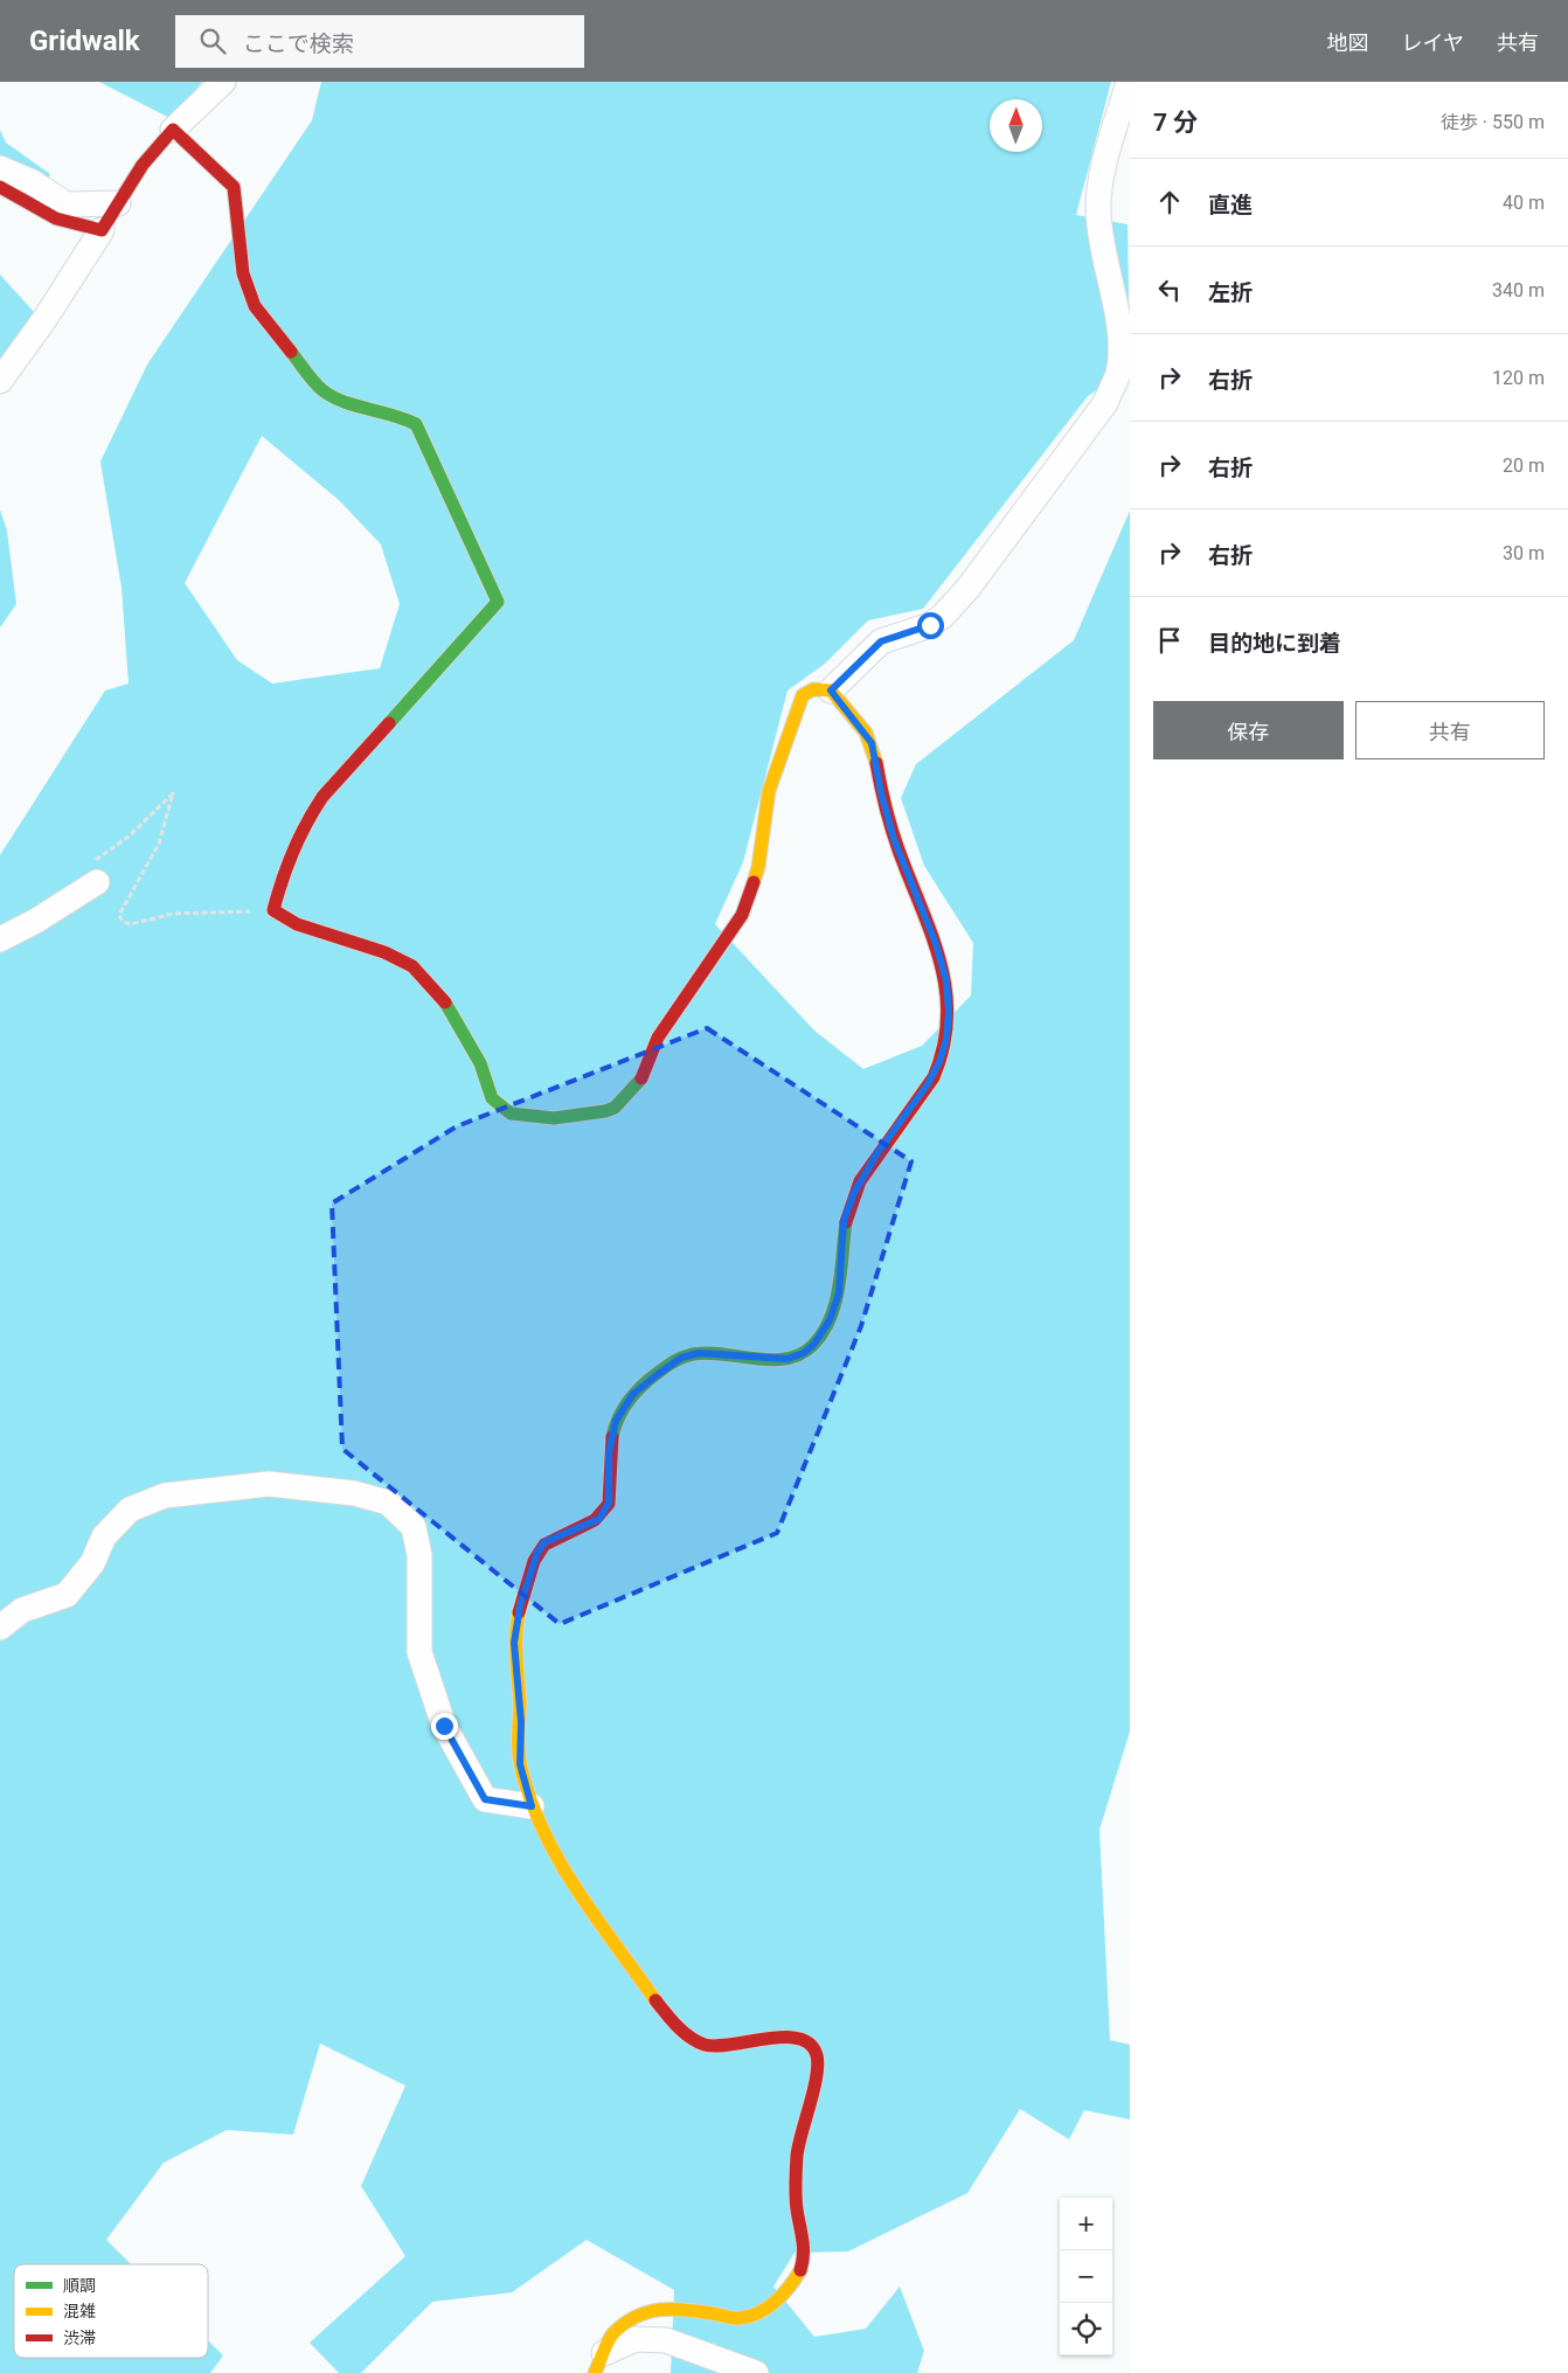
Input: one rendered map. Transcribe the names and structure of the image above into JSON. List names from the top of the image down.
{
  "legend": ["順調", "混雑", "渋滞"],
  "north": "top",
  "page": {
    "header": "Gridwalk",
    "search": "ここで検索",
    "nav": ["地図", "レイヤ", "共有"],
    "heading": ["7 分", "徒歩 · 550 m"],
    "list": [
      ["直進", "40 m"],
      ["左折", "340 m"],
      ["右折", "120 m"],
      ["右折", "20 m"],
      ["右折", "30 m"],
      "目的地に到着"
    ],
    "buttons": ["保存", "共有"],
    "map_buttons": ["+", "−"]
  }
}
